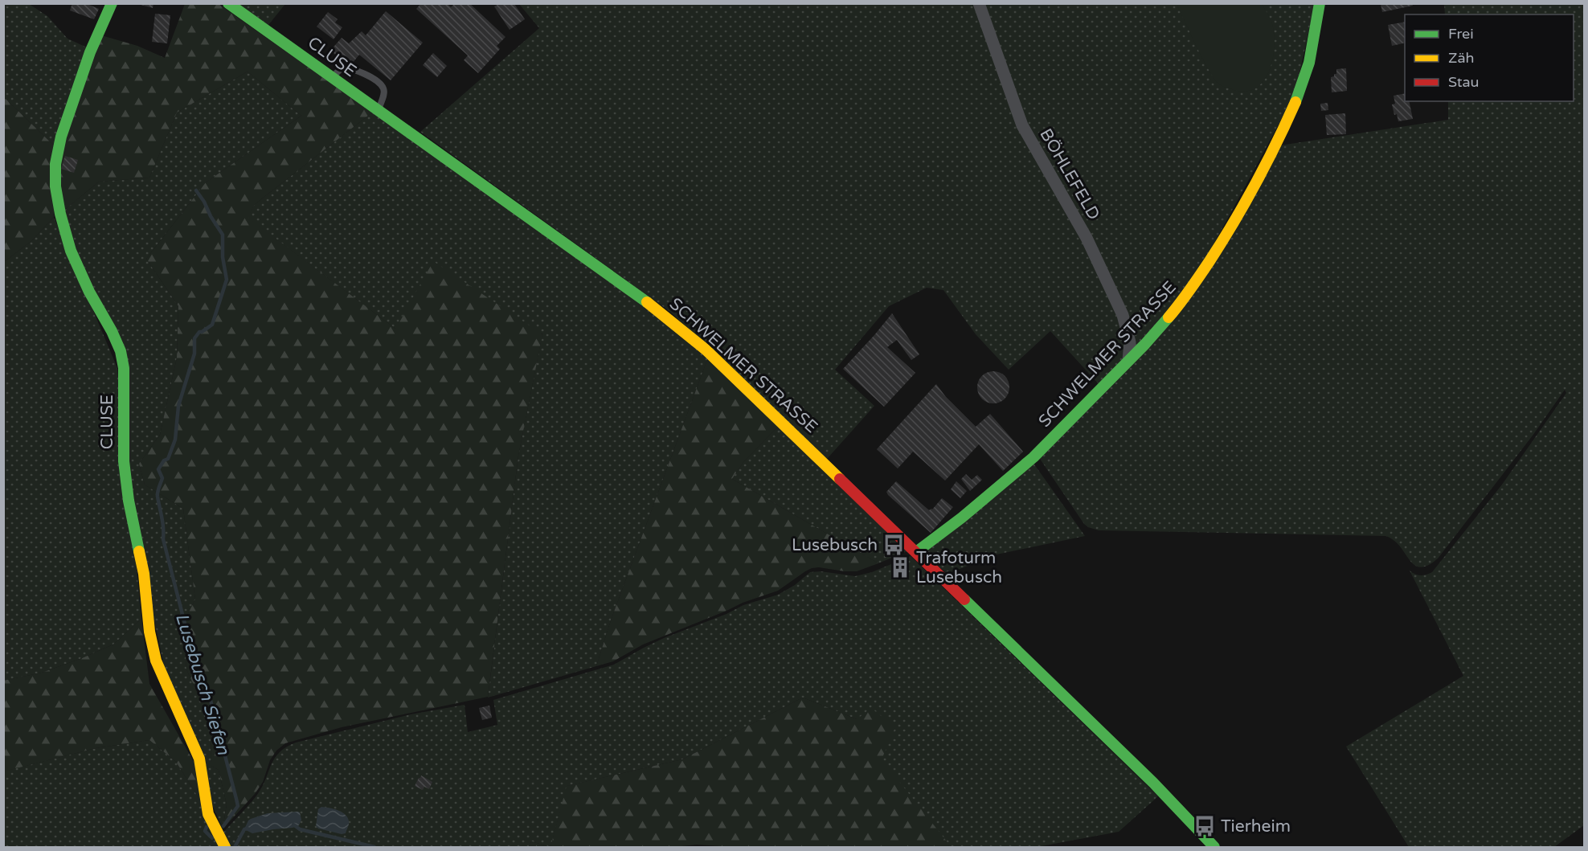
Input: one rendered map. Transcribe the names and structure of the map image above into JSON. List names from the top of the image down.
{
  "streets": {
    "street": ["CLUSE", "BÖHLEFELD", "SCHWELMER STRASSE"]
  },
  "crossings": [
    ["CLUSE", "SCHWELMER STRASSE"],
    ["BÖHLEFELD", "SCHWELMER STRASSE"]
  ],
  "water": ["Lusebusch Siefen"],
  "places": {
    "bus stop": ["Lusebusch", "Tierheim"],
    "building": ["Trafoturm Lusebusch"]
  },
  "legend": ["Frei", "Zäh", "Stau"]
}
